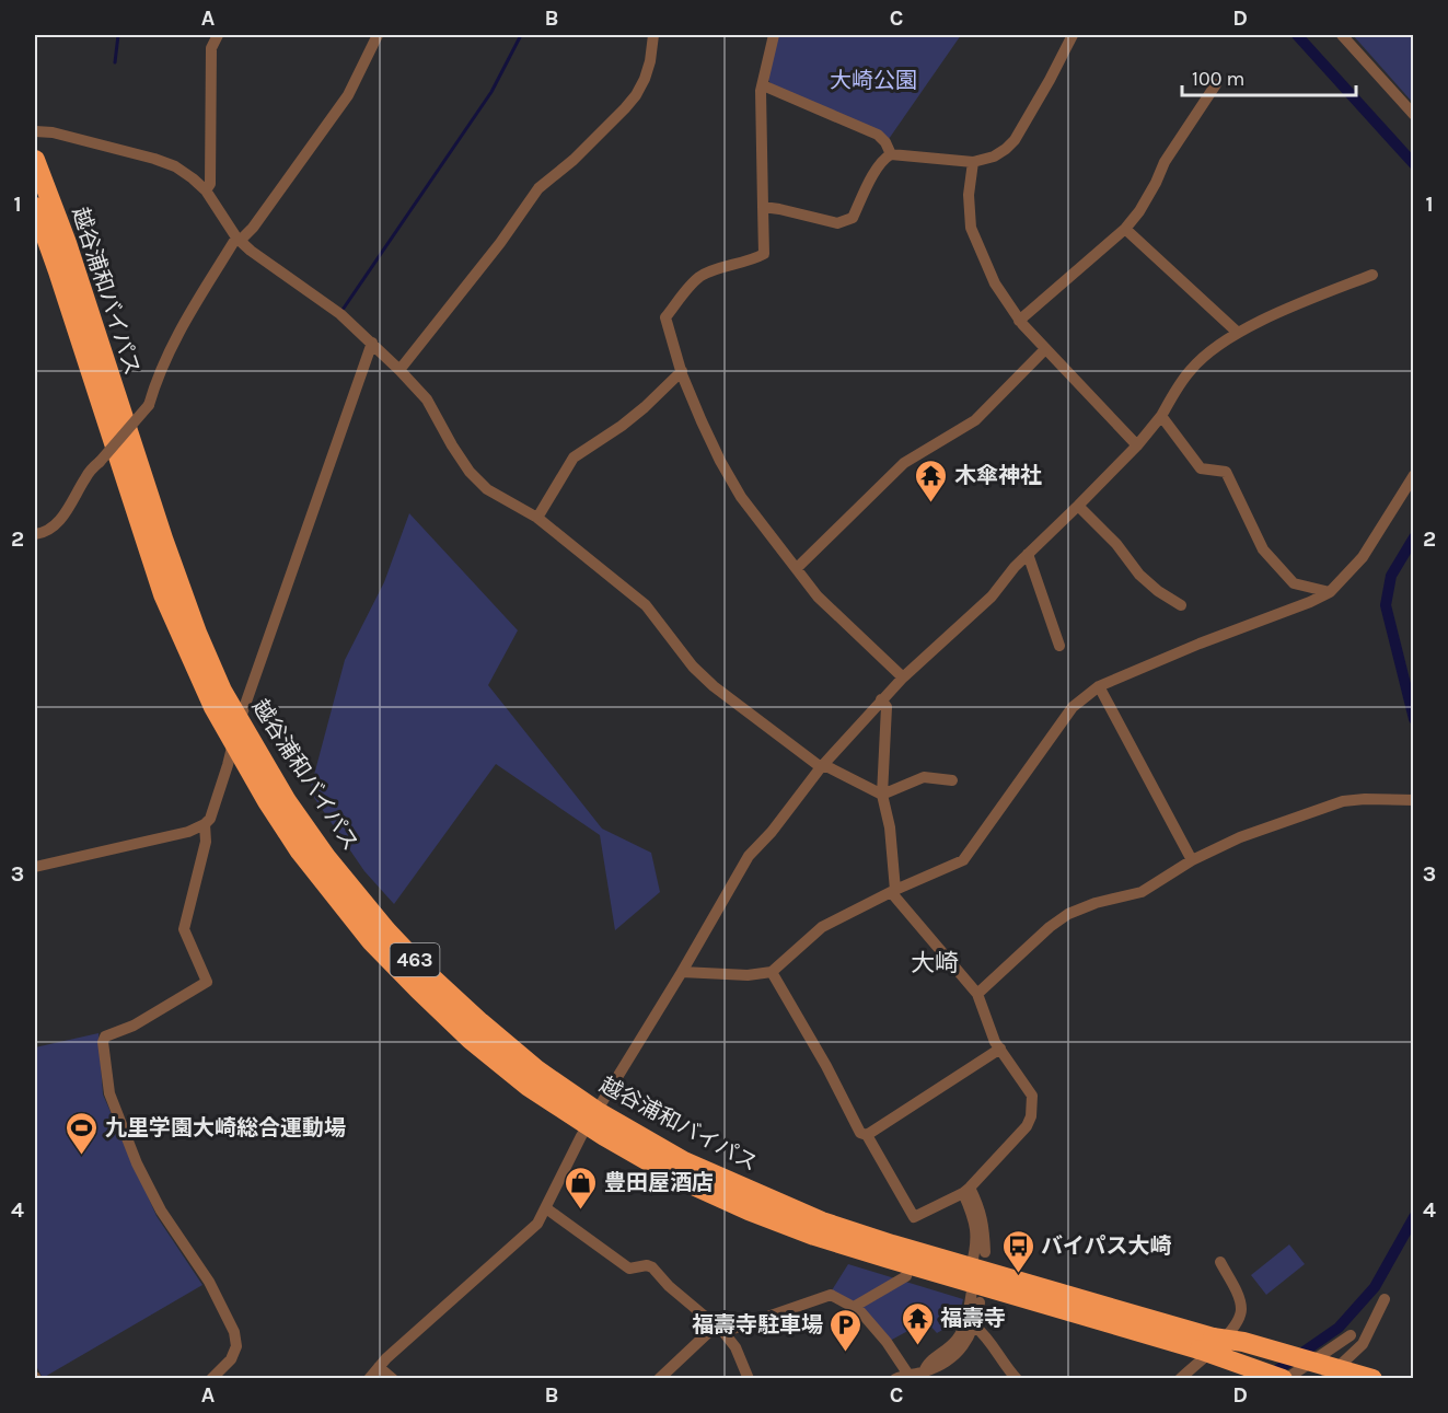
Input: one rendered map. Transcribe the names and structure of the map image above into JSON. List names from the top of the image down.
{
  "streets": {
    "highway": ["越谷浦和バイパス", "463"]
  },
  "crossings": [
    ["越谷浦和バイパス", "463"]
  ],
  "districts": ["大崎"],
  "parks": ["大崎公園"],
  "places": {
    "temple": ["木傘神社", "福壽寺"],
    "sports": ["九里学園大崎総合運動場"],
    "shop": ["豊田屋酒店"],
    "bus stop": ["バイパス大崎"],
    "parking": ["福壽寺駐車場"]
  },
  "scale_bar": "100 m",
  "grid": {
    "columns": [
      "A",
      "B",
      "C",
      "D"
    ],
    "rows": [
      "1",
      "2",
      "3",
      "4"
    ]
  }
}
